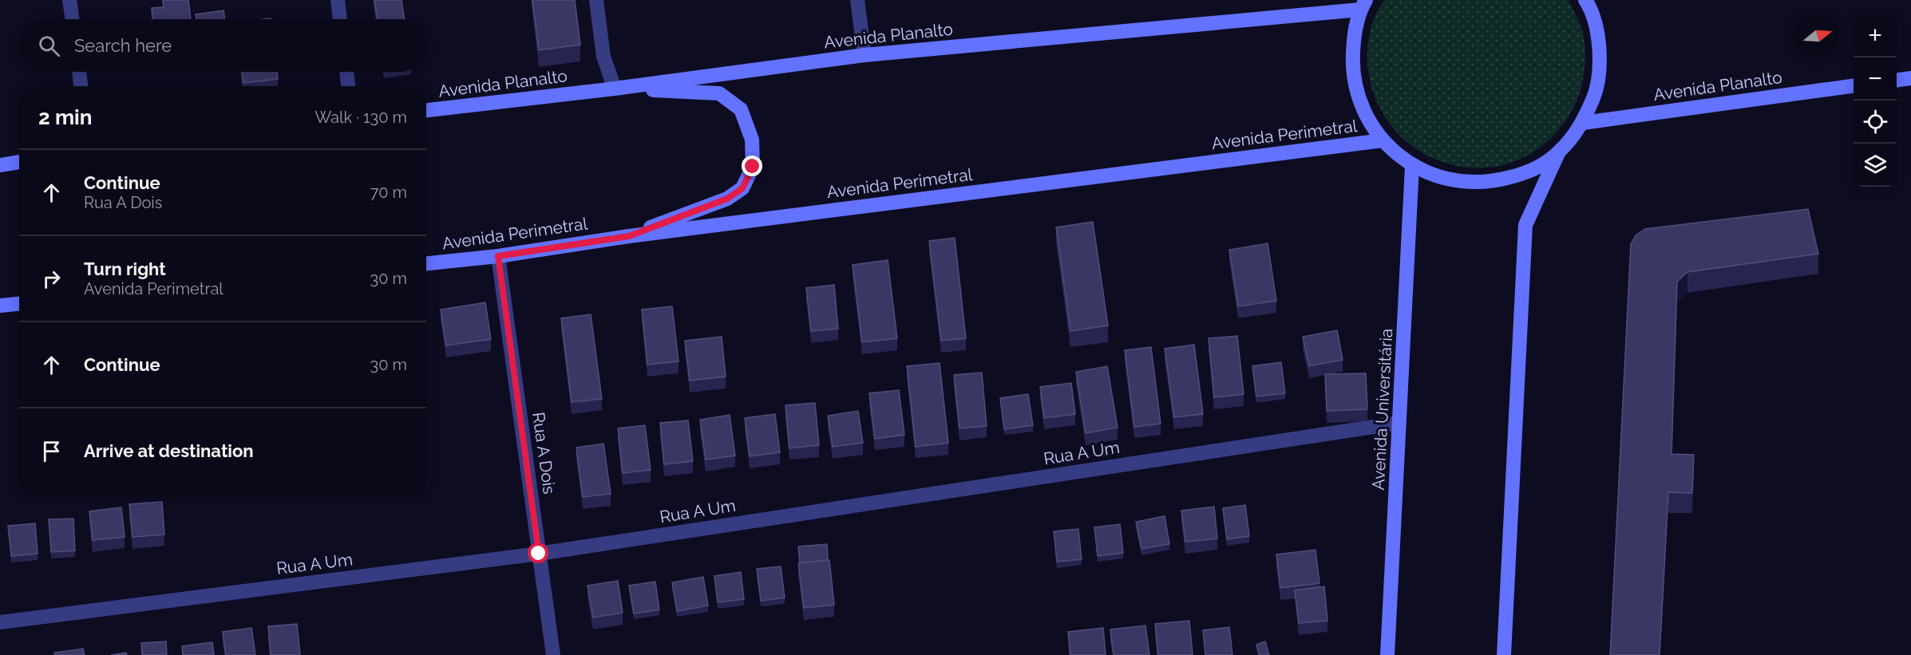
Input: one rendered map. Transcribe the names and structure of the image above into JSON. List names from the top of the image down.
{
  "streets": {
    "main road": ["Avenida Planalto", "Avenida Perimetral", "Avenida Universitária"],
    "street": ["Rua A Dois", "Rua A Um"]
  },
  "crossings": [
    ["Avenida Perimetral", "Rua A Dois"],
    ["Avenida Universitária", "Rua A Um"],
    ["Rua A Dois", "Rua A Um"]
  ],
  "north": "right",
  "page": {
    "map_buttons": ["+", "−"],
    "search": "Search here",
    "heading": ["2 min", "Walk · 130 m"],
    "list": [
      ["Continue", "Rua A Dois", "70 m"],
      ["Turn right", "Avenida Perimetral", "30 m"],
      ["Continue", "30 m"],
      "Arrive at destination"
    ]
  }
}
